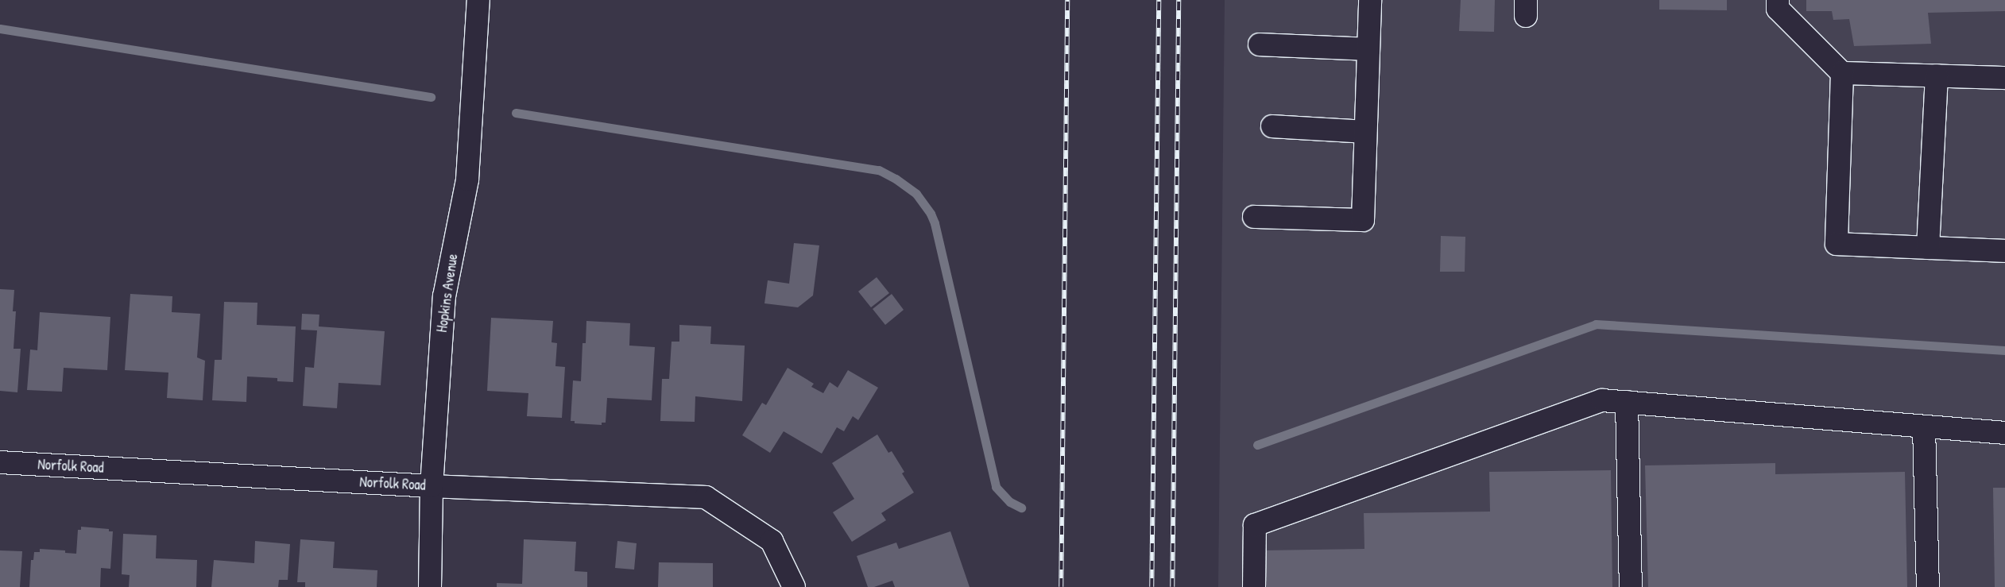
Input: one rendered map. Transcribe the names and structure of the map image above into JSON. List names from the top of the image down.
{
  "streets": {
    "street": ["Hopkins Avenue", "Norfolk Road"]
  },
  "crossings": [
    ["Hopkins Avenue", "Norfolk Road"]
  ]
}
